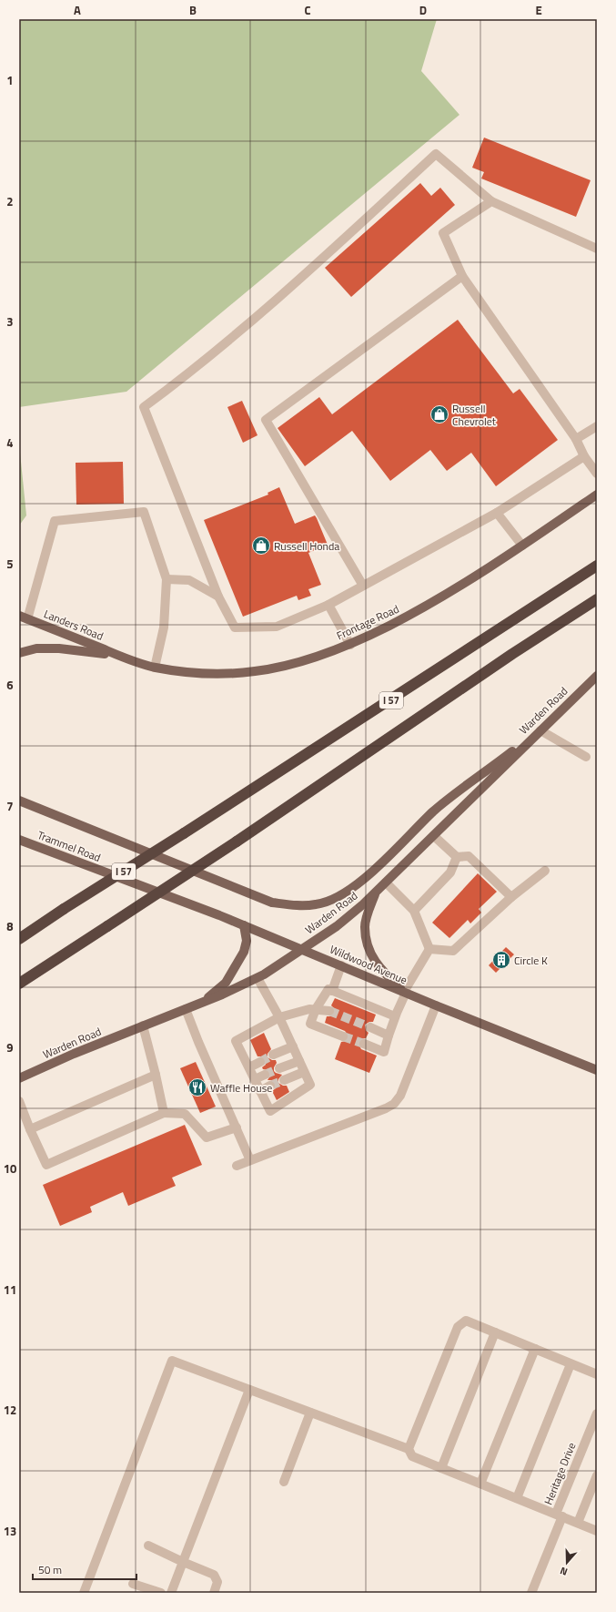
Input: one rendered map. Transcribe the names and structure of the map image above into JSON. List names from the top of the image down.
{
  "streets": {
    "highway": ["I 57"],
    "main road": [
      "Frontage Road",
      "Landers Road",
      "Warden Road",
      "Trammel Road",
      "Wildwood Avenue"
    ],
    "street": ["Heritage Drive"]
  },
  "crossings": [
    ["Frontage Road", "Landers Road"],
    ["Warden Road", "Wildwood Avenue"],
    ["Trammel Road", "Wildwood Avenue"]
  ],
  "places": {
    "shop": ["Russell Chevrolet", "Russell Honda"],
    "building": ["Circle K"],
    "restaurant": ["Waffle House"]
  },
  "scale_bar": "50 m",
  "north": "bottom",
  "grid": {
    "columns": [
      "A",
      "B",
      "C",
      "D",
      "E"
    ],
    "rows": [
      "1",
      "2",
      "3",
      "4",
      "5",
      "6",
      "7",
      "8",
      "9",
      "10",
      "11",
      "12",
      "13"
    ]
  }
}
